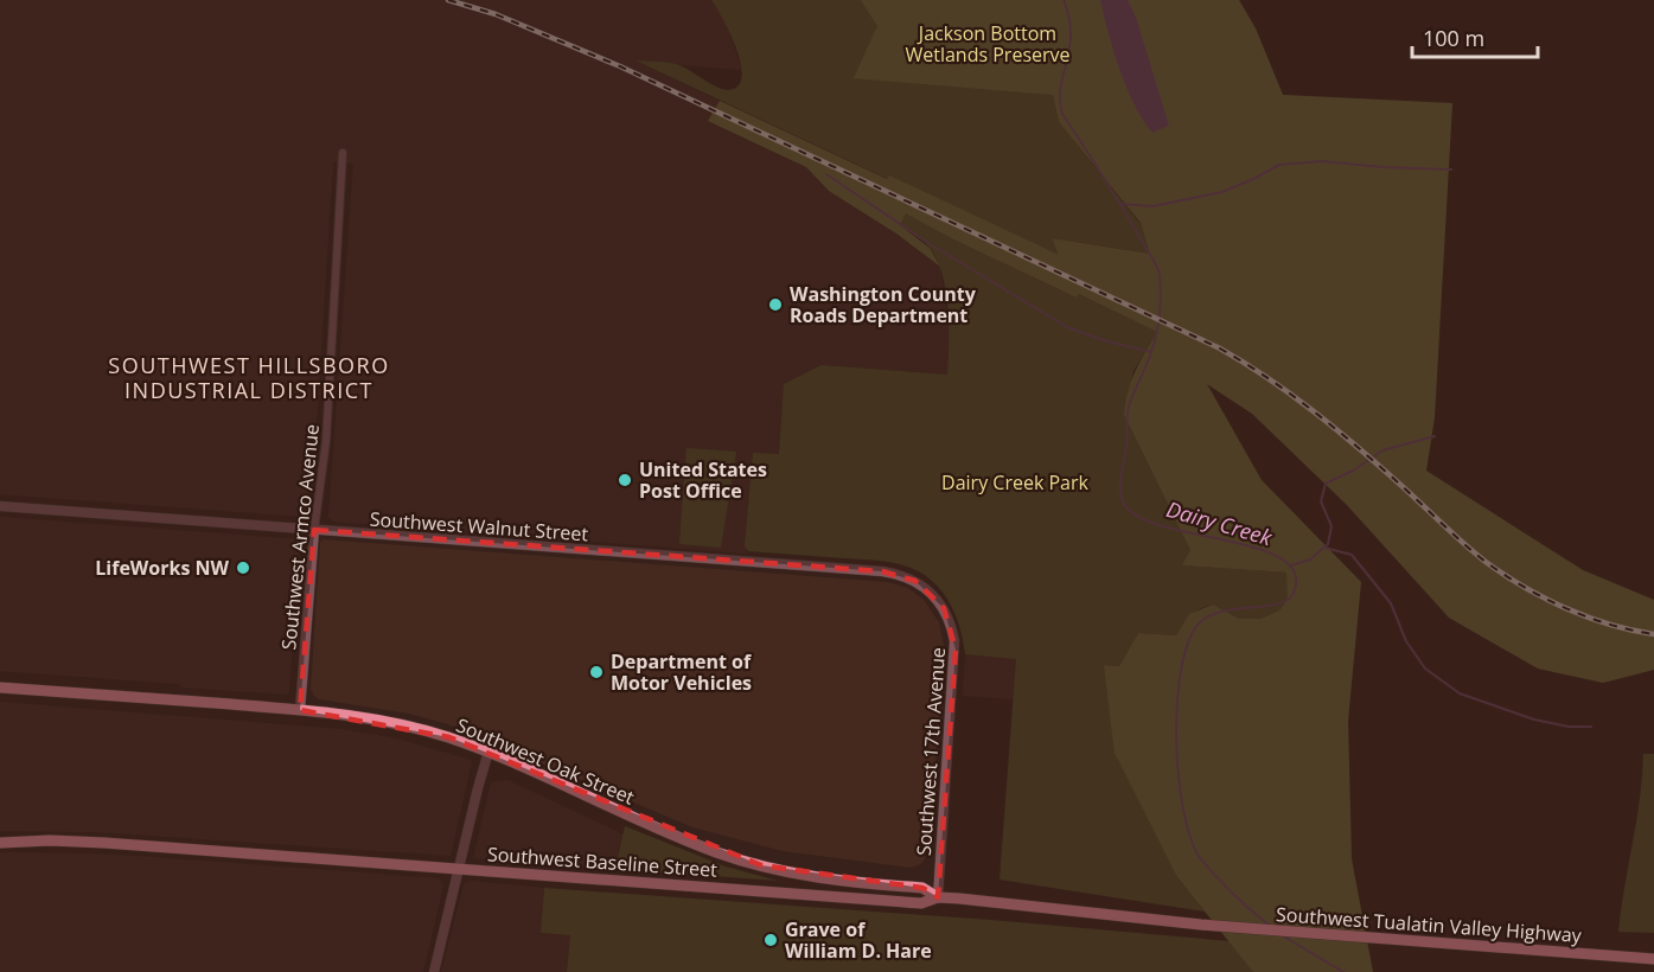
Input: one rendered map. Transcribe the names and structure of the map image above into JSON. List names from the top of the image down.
{
  "streets": {
    "highway": ["Southwest Oak Street", "Southwest Baseline Street", "Southwest Tualatin Valley Highway"],
    "street": ["Southwest Walnut Street", "Southwest Armco Avenue", "Southwest 17th Avenue"]
  },
  "crossings": [
    ["Southwest Walnut Street", "Southwest Armco Avenue"],
    ["Southwest Walnut Street", "Southwest 17th Avenue"],
    ["Southwest Armco Avenue", "Southwest Oak Street"],
    ["Southwest 17th Avenue", "Southwest Oak Street"],
    ["Southwest 17th Avenue", "Southwest Baseline Street"],
    ["Southwest Oak Street", "Southwest Baseline Street"],
    ["Southwest Baseline Street", "Southwest Tualatin Valley Highway"]
  ],
  "districts": ["SOUTHWEST HILLSBORO INDUSTRIAL DISTRICT"],
  "water": ["Dairy Creek"],
  "parks": ["Jackson Bottom Wetlands Preserve", "Dairy Creek Park"],
  "places": [
    "Washington County Roads Department",
    "United States Post Office",
    "LifeWorks NW",
    "Department of Motor Vehicles",
    "Grave of William D. Hare"
  ],
  "scale_bar": "100 m"
}
